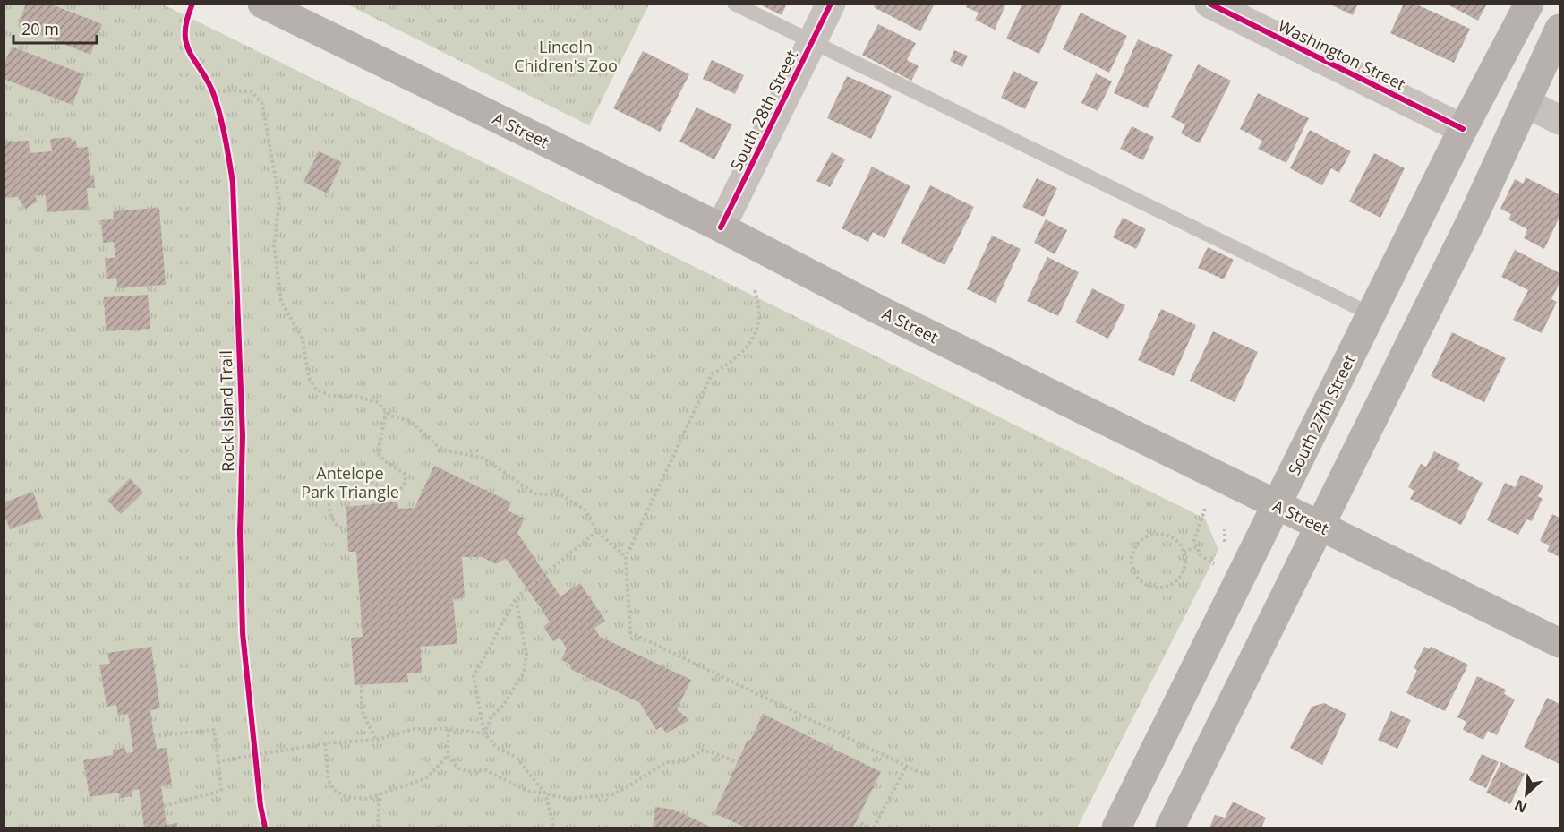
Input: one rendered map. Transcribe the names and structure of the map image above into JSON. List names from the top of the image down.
{
  "streets": {
    "main road": ["A Street", "South 27th Street"],
    "street": ["Washington Street", "South 28th Street"],
    "cycle path": ["Rock Island Trail"]
  },
  "crossings": [
    ["Washington Street", "South 27th Street"],
    ["South 28th Street", "A Street"],
    ["A Street", "South 27th Street"]
  ],
  "parks": ["Lincoln Chidren's Zoo", "Antelope Park Triangle"],
  "scale_bar": "20 m",
  "north": "bottom left"
}
